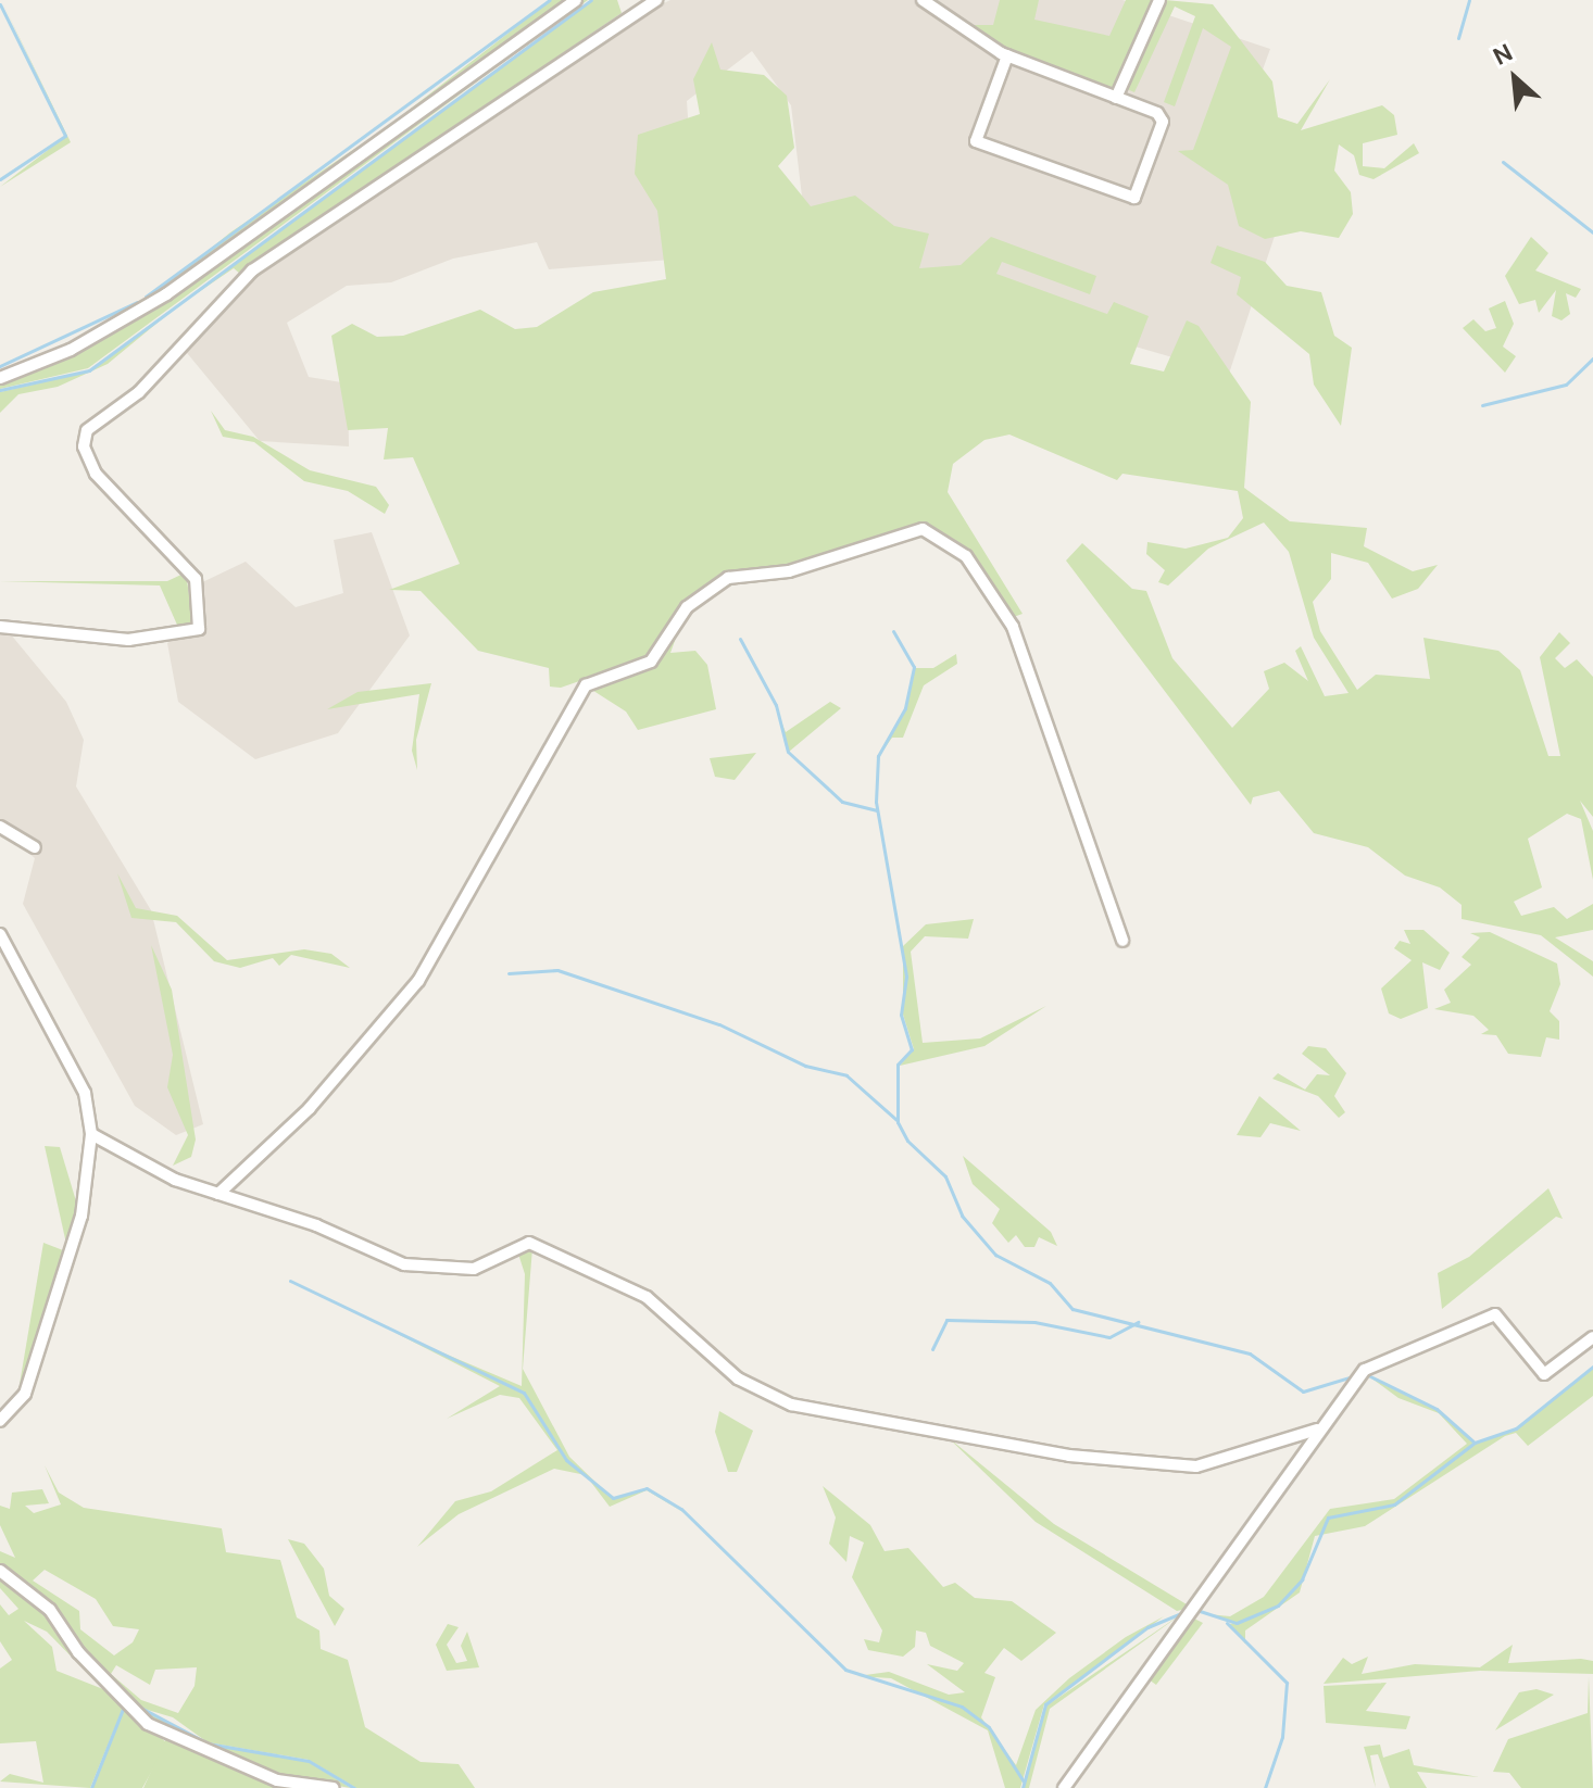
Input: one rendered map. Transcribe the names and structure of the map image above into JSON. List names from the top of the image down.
{
  "north": "top left"
}
